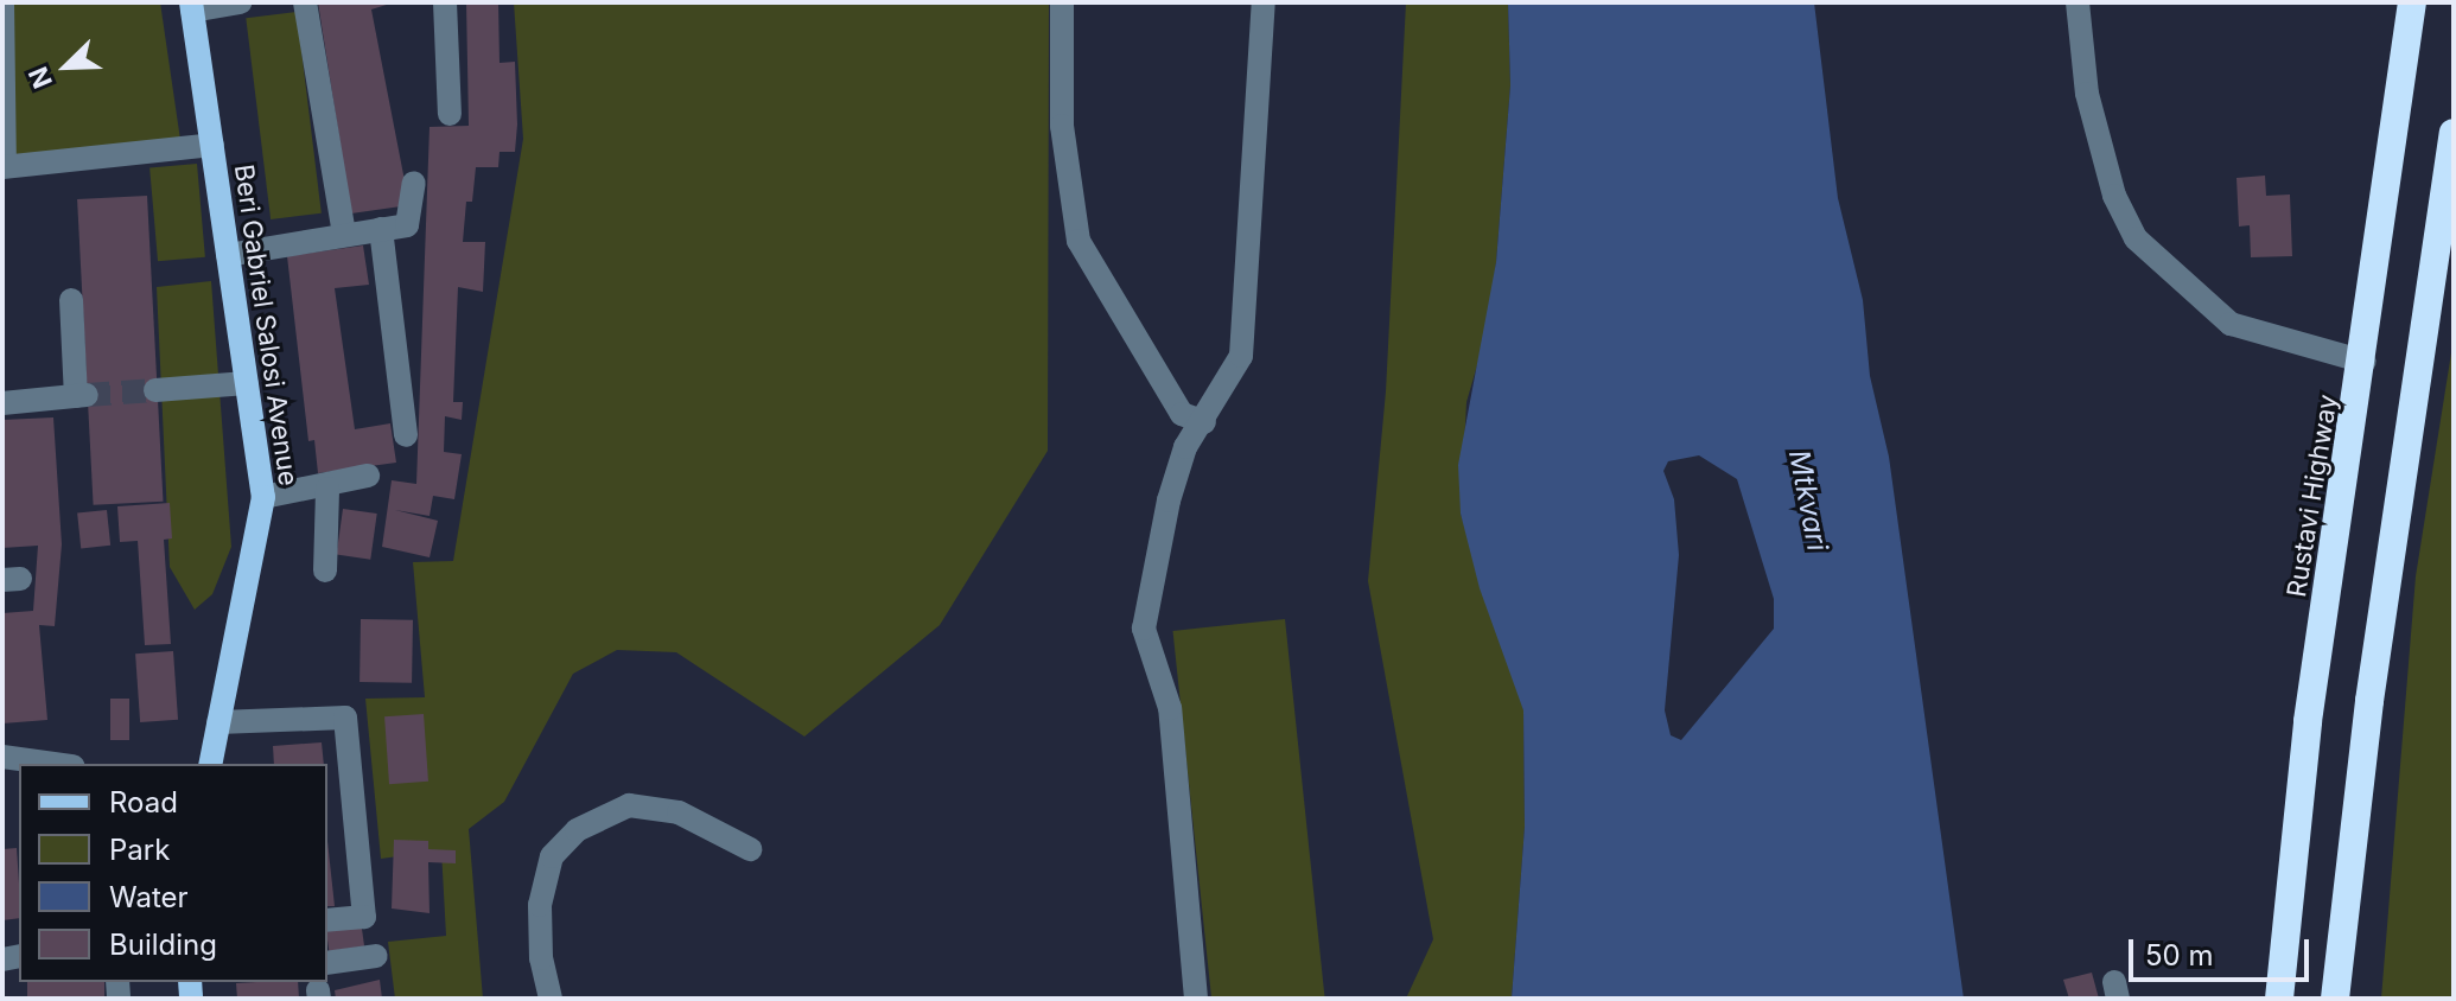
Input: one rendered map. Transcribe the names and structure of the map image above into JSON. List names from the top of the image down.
{
  "streets": {
    "highway": ["Rustavi Highway"],
    "main road": ["Beri Gabriel Salosi Avenue"]
  },
  "water": ["Mtkvari"],
  "legend": [
    "Road",
    "Park",
    "Water",
    "Building"
  ],
  "scale_bar": "50 m",
  "north": "bottom left"
}
